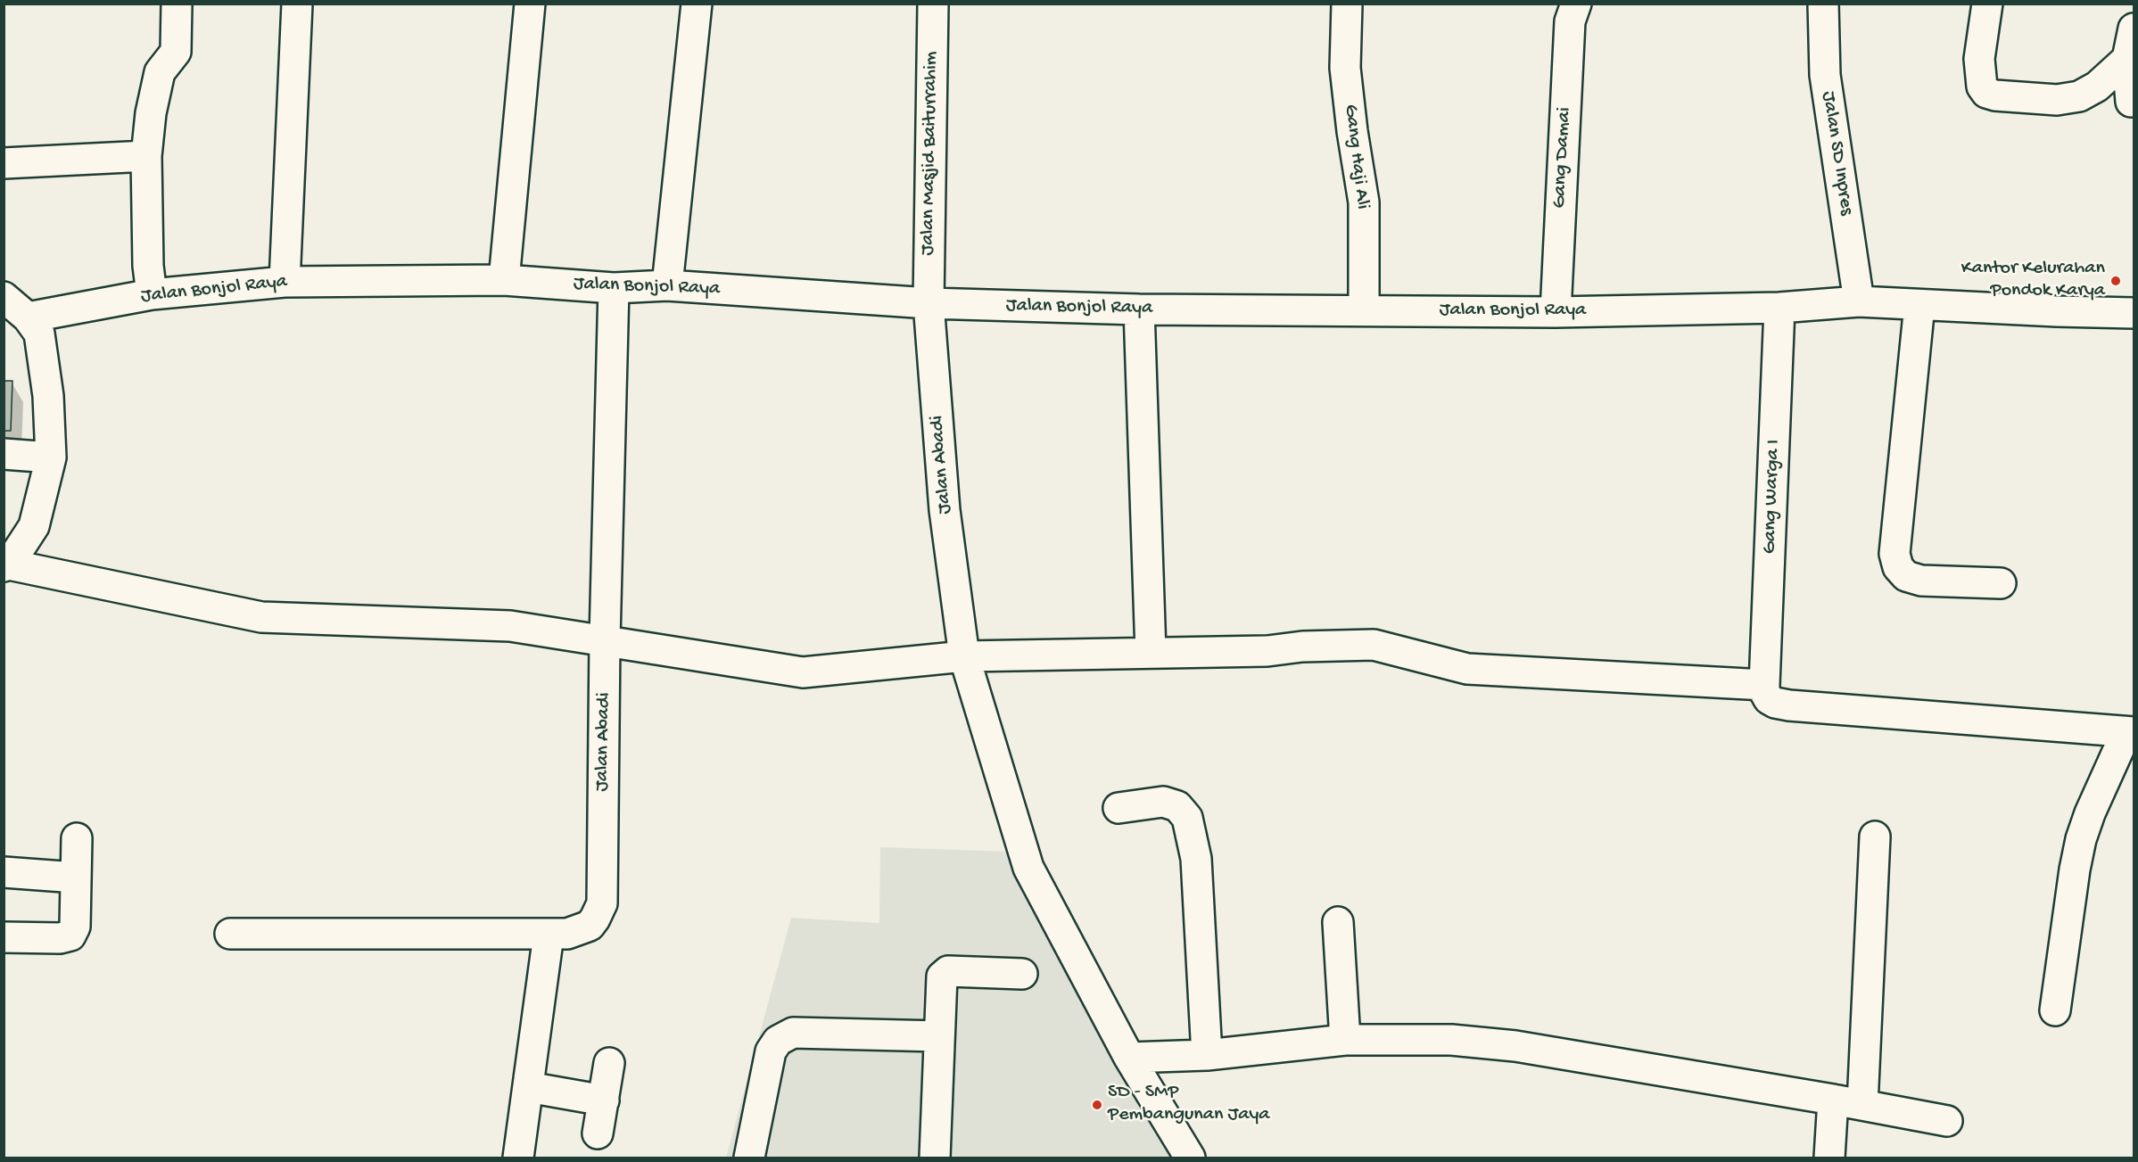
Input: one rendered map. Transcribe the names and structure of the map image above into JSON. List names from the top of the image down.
{
  "streets": {
    "street": [
      "Jalan Masjid Baiturrahim",
      "Jalan SD Inpres",
      "Gang Haji Ali",
      "Gang Damai",
      "Jalan Bonjol Raya",
      "Jalan Abadi",
      "Gang Warga I"
    ]
  },
  "crossings": [
    ["Jalan Masjid Baiturrahim", "Jalan Bonjol Raya"],
    ["Jalan Masjid Baiturrahim", "Jalan Abadi"],
    ["Jalan SD Inpres", "Jalan Bonjol Raya"],
    ["Gang Haji Ali", "Jalan Bonjol Raya"],
    ["Gang Damai", "Jalan Bonjol Raya"],
    ["Jalan Bonjol Raya", "Jalan Abadi"],
    ["Jalan Bonjol Raya", "Gang Warga I"]
  ],
  "places": ["Kantor Kelurahan Pondok Karya", "SD - SMP Pembangunan Jaya"]
}
